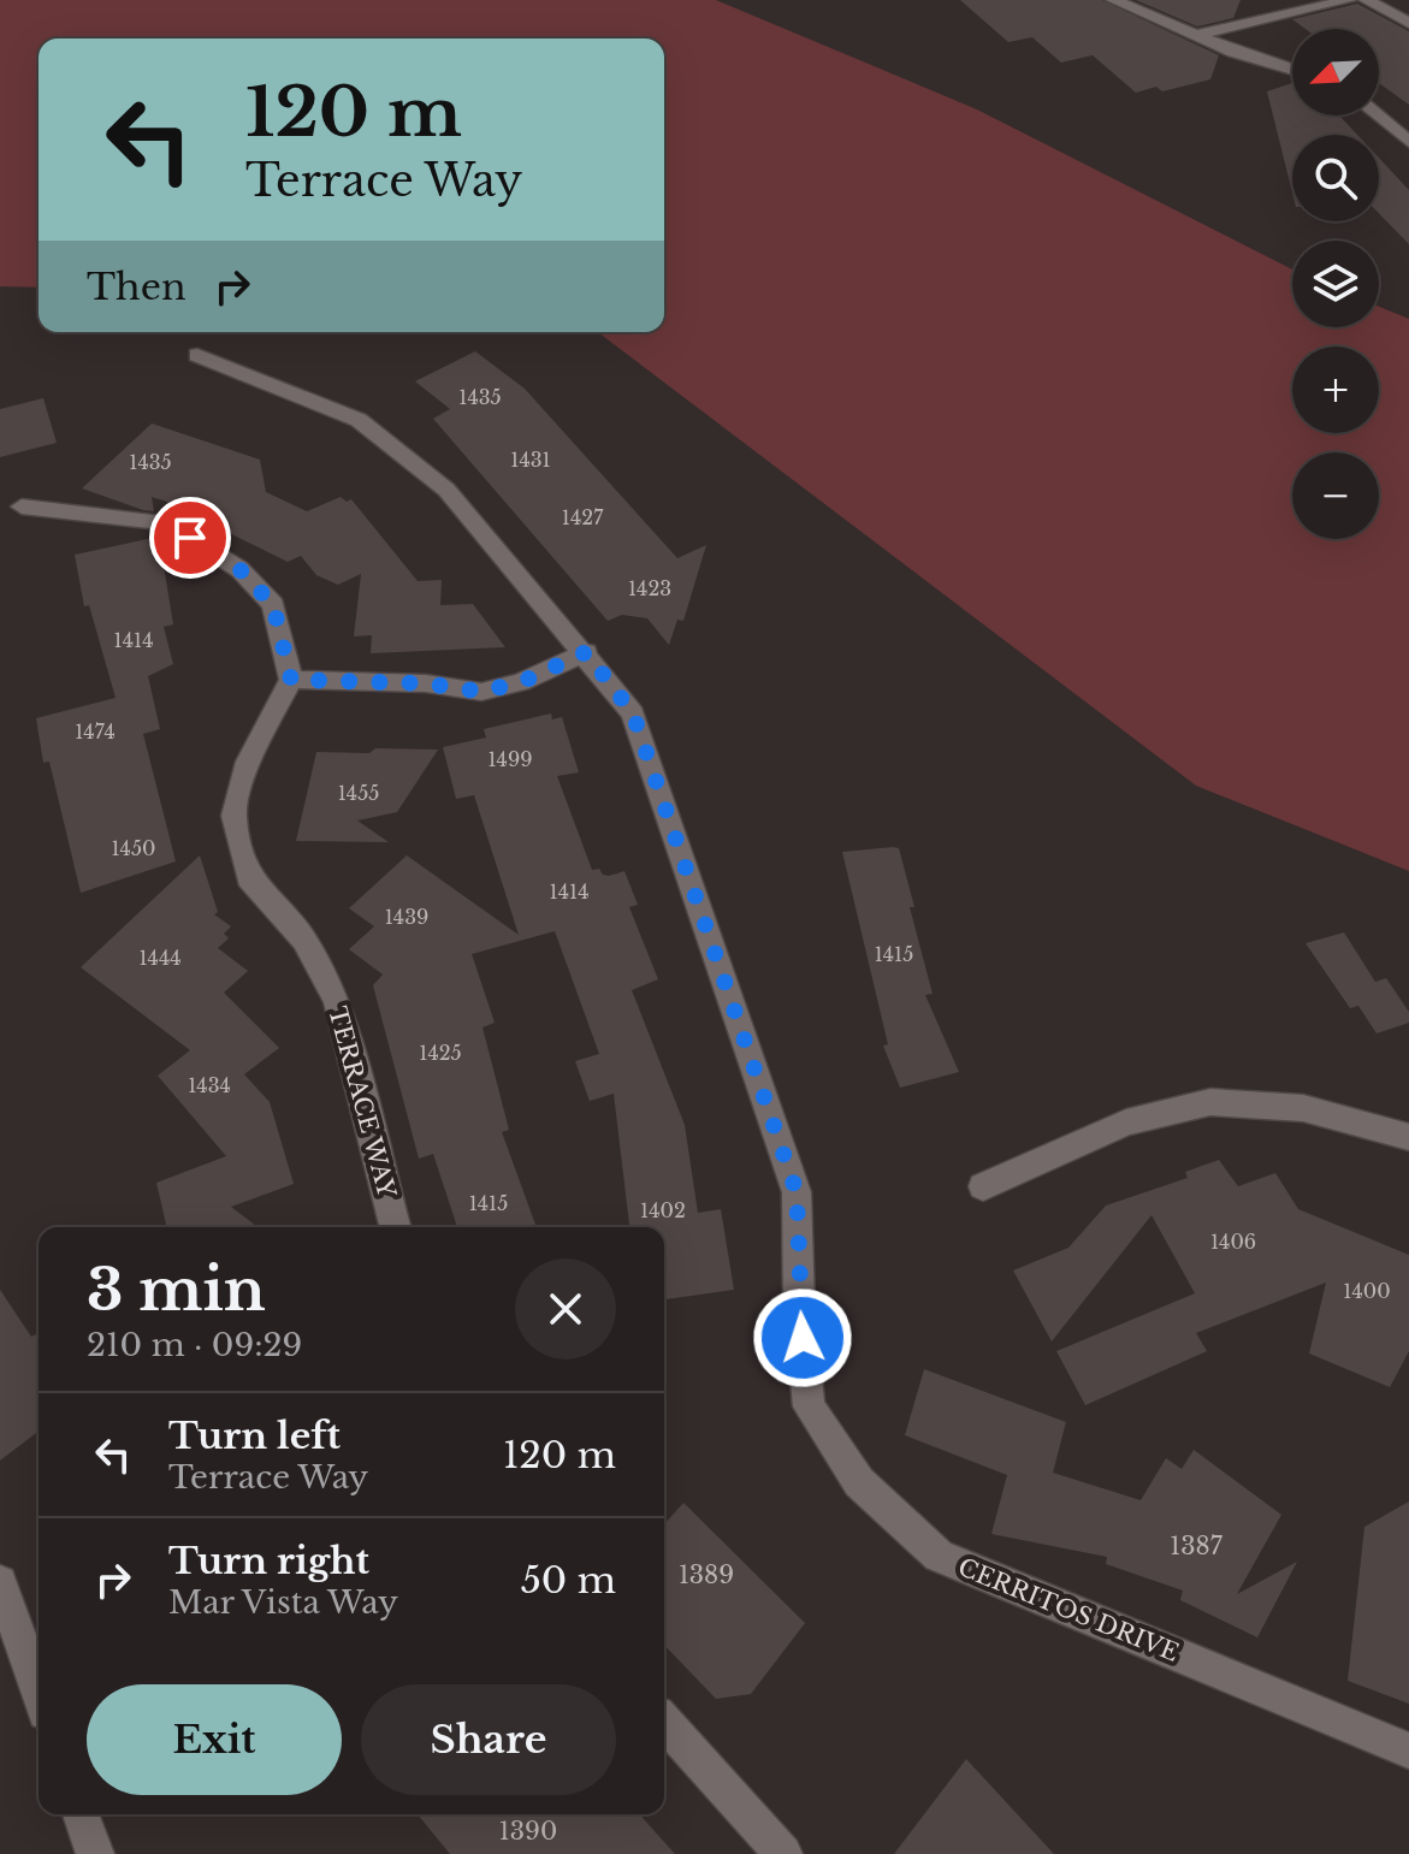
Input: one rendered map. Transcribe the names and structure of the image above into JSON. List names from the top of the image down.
{
  "streets": {
    "street": ["TERRACE WAY", "CERRITOS DRIVE"]
  },
  "house_numbers": [
    "1435",
    "1431",
    "1435",
    "1427",
    "1423",
    "1414",
    "1474",
    "1499",
    "1455",
    "1450",
    "1414",
    "1439",
    "1415",
    "1444",
    "1425",
    "1434",
    "1415",
    "1402",
    "1406",
    "1400",
    "1387",
    "1389",
    "1390"
  ],
  "north": "bottom left",
  "page": {
    "map_buttons": ["+", "−"],
    "turn": ["120 m", "Terrace Way"],
    "then": "Then",
    "heading": ["3 min", "210 m · 09:29"],
    "list": [
      {
        "name": "Turn left",
        "note": "Terrace Way",
        "value": "120 m"
      },
      {
        "name": "Turn right",
        "note": "Mar Vista Way",
        "value": "50 m"
      }
    ],
    "buttons": ["Exit", "Share"]
  }
}
